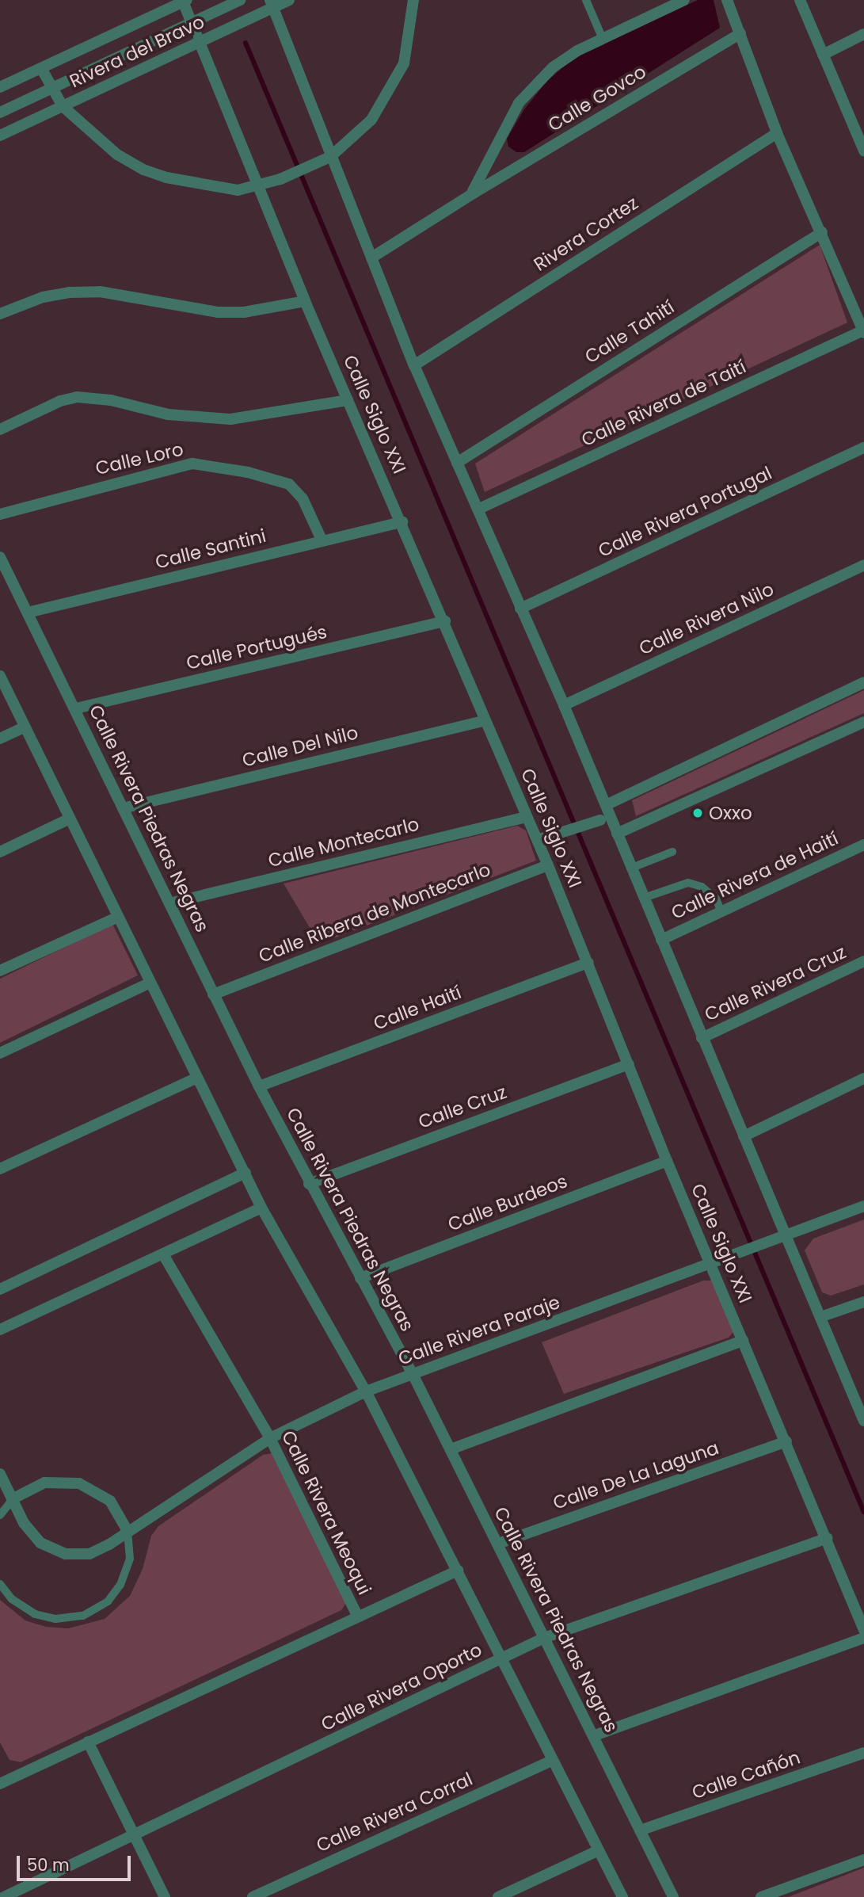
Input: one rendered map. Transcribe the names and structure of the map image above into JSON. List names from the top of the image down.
{
  "streets": {
    "street": [
      "Rivera del Bravo",
      "Calle Govco",
      "Rivera Cortez",
      "Calle Tahití",
      "Calle Rivera de Taití",
      "Calle Siglo XXI",
      "Calle Loro",
      "Calle Rivera Portugal",
      "Calle Santini",
      "Calle Rivera Nilo",
      "Calle Portugués",
      "Calle Del Nilo",
      "Calle Rivera Piedras Negras",
      "Calle Montecarlo",
      "Calle Rivera de Haití",
      "Calle Ribera de Montecarlo",
      "Calle Rivera Cruz",
      "Calle Haití",
      "Calle Cruz",
      "Calle Burdeos",
      "Calle Rivera Paraje",
      "Calle De La Laguna",
      "Calle Rivera Meoqui",
      "Calle Rivera Oporto",
      "Calle Cañón",
      "Calle Rivera Corral"
    ]
  },
  "crossings": [
    ["Rivera del Bravo", "Calle Siglo XXI"],
    ["Calle Siglo XXI", "Calle Santini"],
    ["Calle Siglo XXI", "Calle Portugués"],
    ["Calle Siglo XXI", "Calle Del Nilo"],
    ["Calle Siglo XXI", "Calle Montecarlo"],
    ["Calle Siglo XXI", "Calle Ribera de Montecarlo"],
    ["Calle Siglo XXI", "Calle Haití"],
    ["Calle Siglo XXI", "Calle Cruz"],
    ["Calle Siglo XXI", "Calle Burdeos"],
    ["Calle Siglo XXI", "Calle Rivera Paraje"],
    ["Calle Siglo XXI", "Calle De La Laguna"],
    ["Calle Siglo XXI", "Calle Rivera Oporto"],
    ["Calle Loro", "Calle Santini"],
    ["Calle Santini", "Calle Rivera Piedras Negras"],
    ["Calle Portugués", "Calle Rivera Piedras Negras"],
    ["Calle Del Nilo", "Calle Rivera Piedras Negras"],
    ["Calle Rivera Piedras Negras", "Calle Montecarlo"],
    ["Calle Rivera Piedras Negras", "Calle Ribera de Montecarlo"],
    ["Calle Rivera Piedras Negras", "Calle Haití"],
    ["Calle Rivera Piedras Negras", "Calle Cruz"],
    ["Calle Rivera Piedras Negras", "Calle Burdeos"],
    ["Calle Rivera Piedras Negras", "Calle Rivera Paraje"],
    ["Calle Rivera Piedras Negras", "Calle De La Laguna"],
    ["Calle Rivera Piedras Negras", "Calle Rivera Oporto"],
    ["Calle Rivera Piedras Negras", "Calle Cañón"],
    ["Calle Rivera Paraje", "Calle Rivera Meoqui"]
  ],
  "places": ["Oxxo"],
  "scale_bar": "50 m"
}
